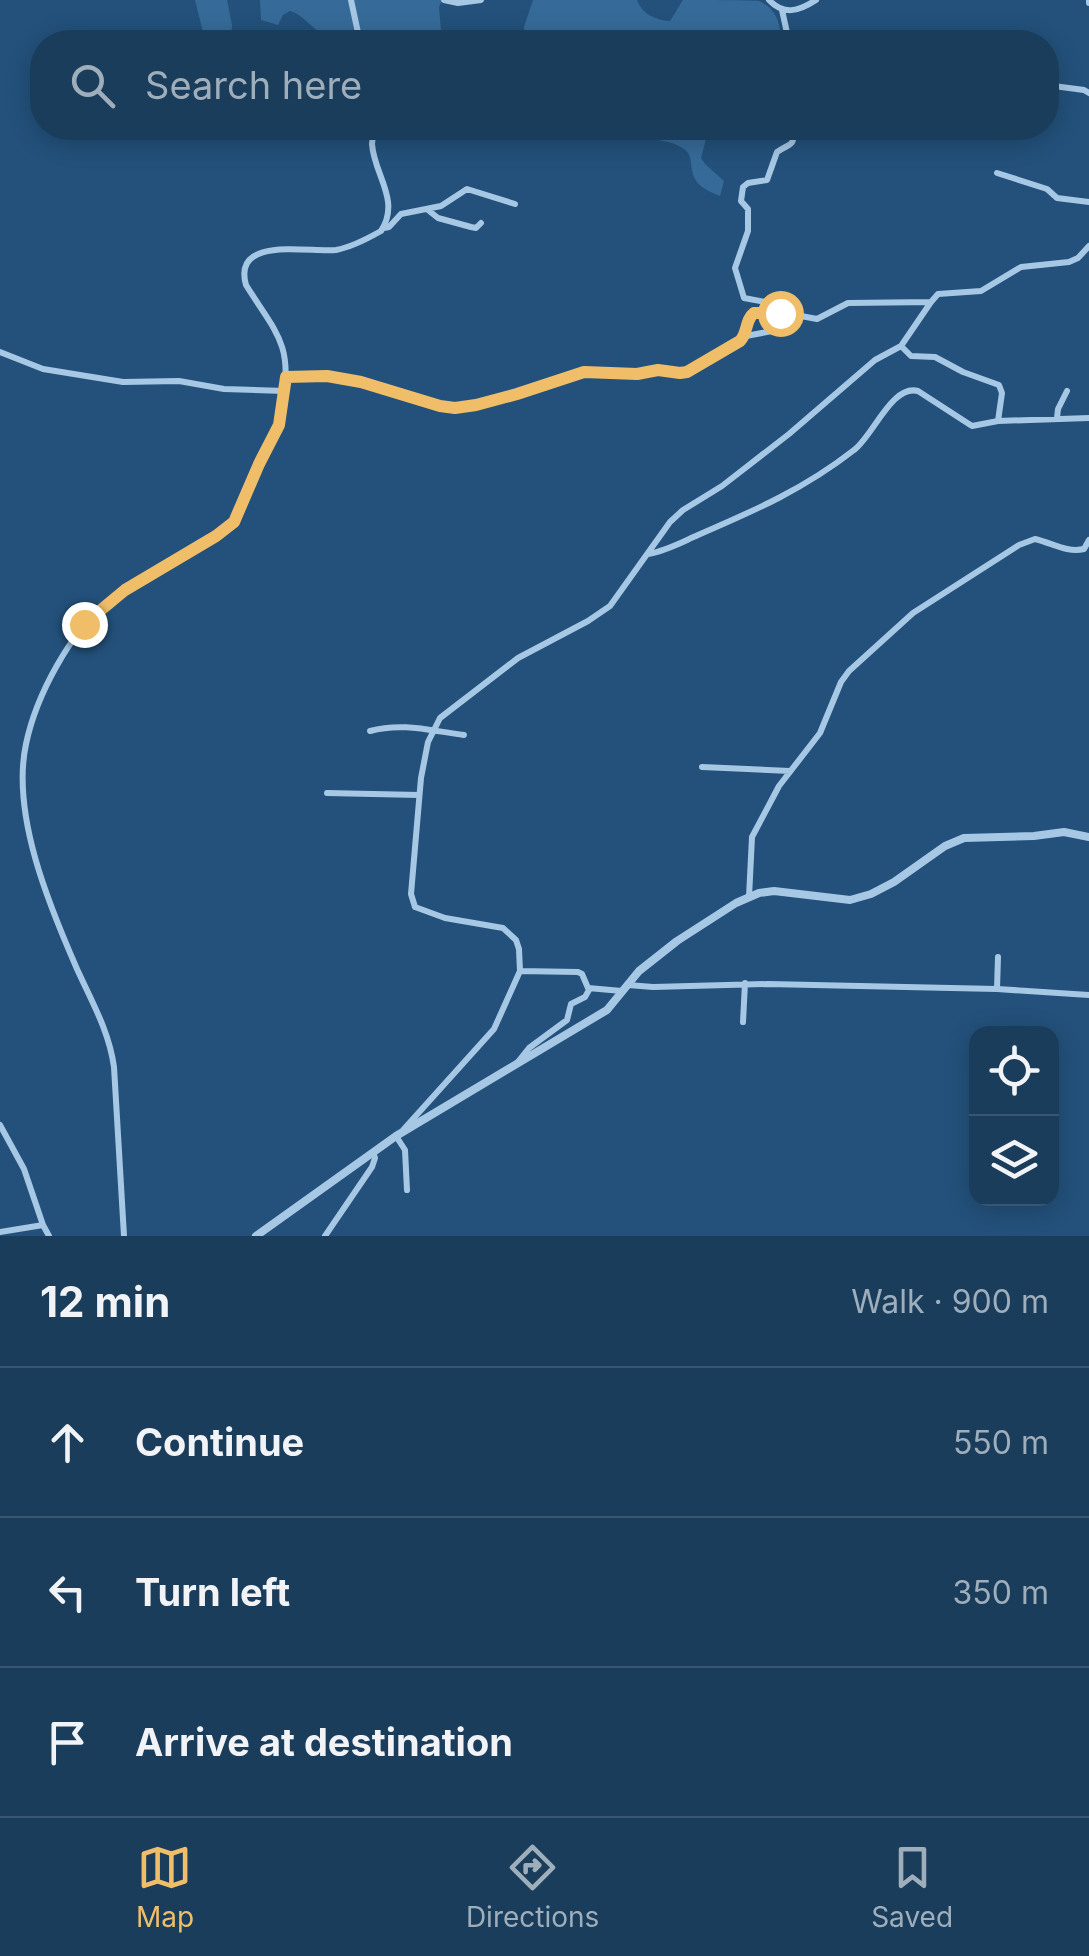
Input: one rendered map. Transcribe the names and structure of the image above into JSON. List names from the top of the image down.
{
  "page": {
    "search": "Search here",
    "heading": ["12 min", "Walk · 900 m"],
    "list": [
      ["Continue", "550 m"],
      ["Turn left", "350 m"],
      "Arrive at destination"
    ],
    "nav": ["Map", "Directions", "Saved"]
  }
}
